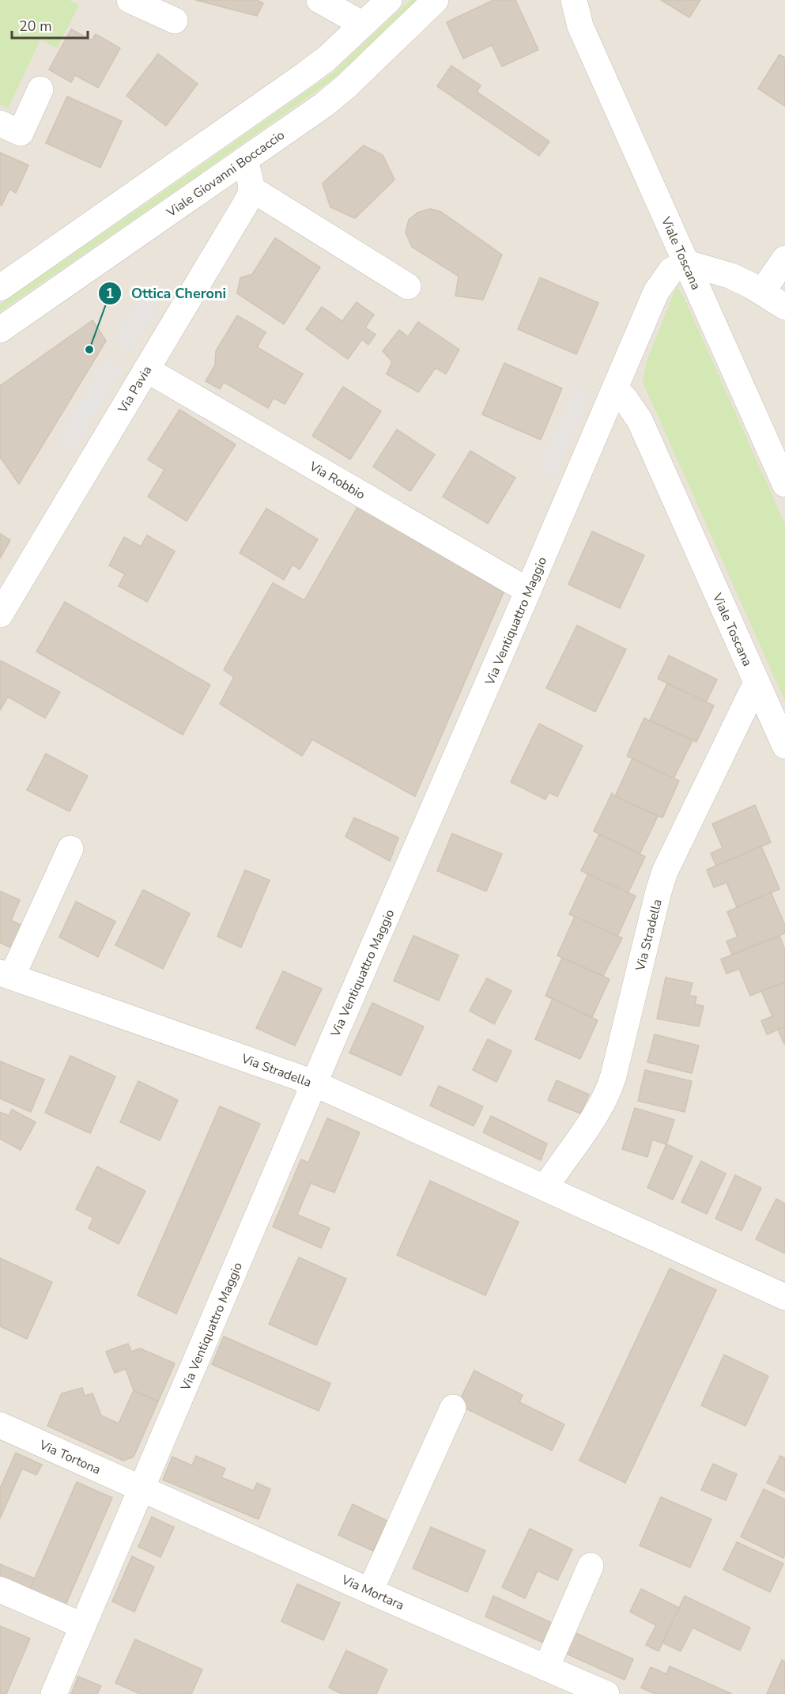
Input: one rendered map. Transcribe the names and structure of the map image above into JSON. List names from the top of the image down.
{
  "streets": {
    "street": [
      "Viale Giovanni Boccaccio",
      "Viale Toscana",
      "Via Pavia",
      "Via Robbio",
      "Via Ventiquattro Maggio",
      "Via Stradella",
      "Via Tortona",
      "Via Mortara"
    ]
  },
  "crossings": [
    ["Viale Toscana", "Via Ventiquattro Maggio"],
    ["Viale Toscana", "Via Stradella"],
    ["Via Pavia", "Via Robbio"],
    ["Via Robbio", "Via Ventiquattro Maggio"],
    ["Via Ventiquattro Maggio", "Via Stradella"],
    ["Via Ventiquattro Maggio", "Via Tortona"],
    ["Via Ventiquattro Maggio", "Via Mortara"],
    ["Via Tortona", "Via Mortara"]
  ],
  "places": ["Ottica Cheroni"],
  "scale_bar": "20 m"
}
